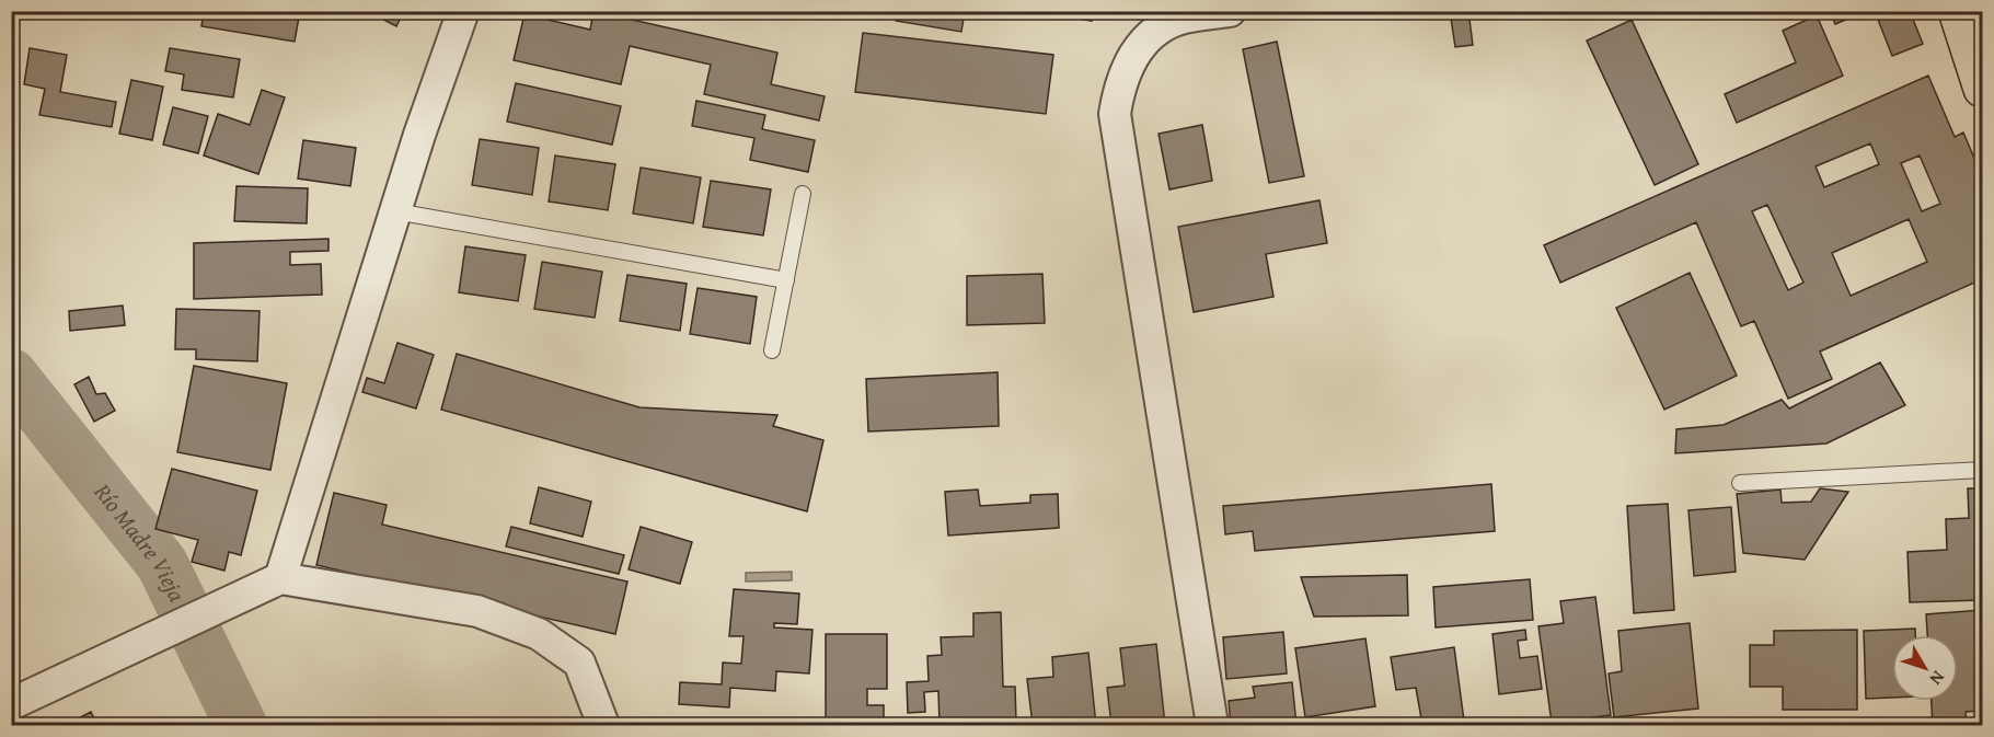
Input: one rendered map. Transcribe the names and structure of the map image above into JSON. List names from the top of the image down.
{
  "water": ["Río Madre Vieja"],
  "north": "bottom right"
}
